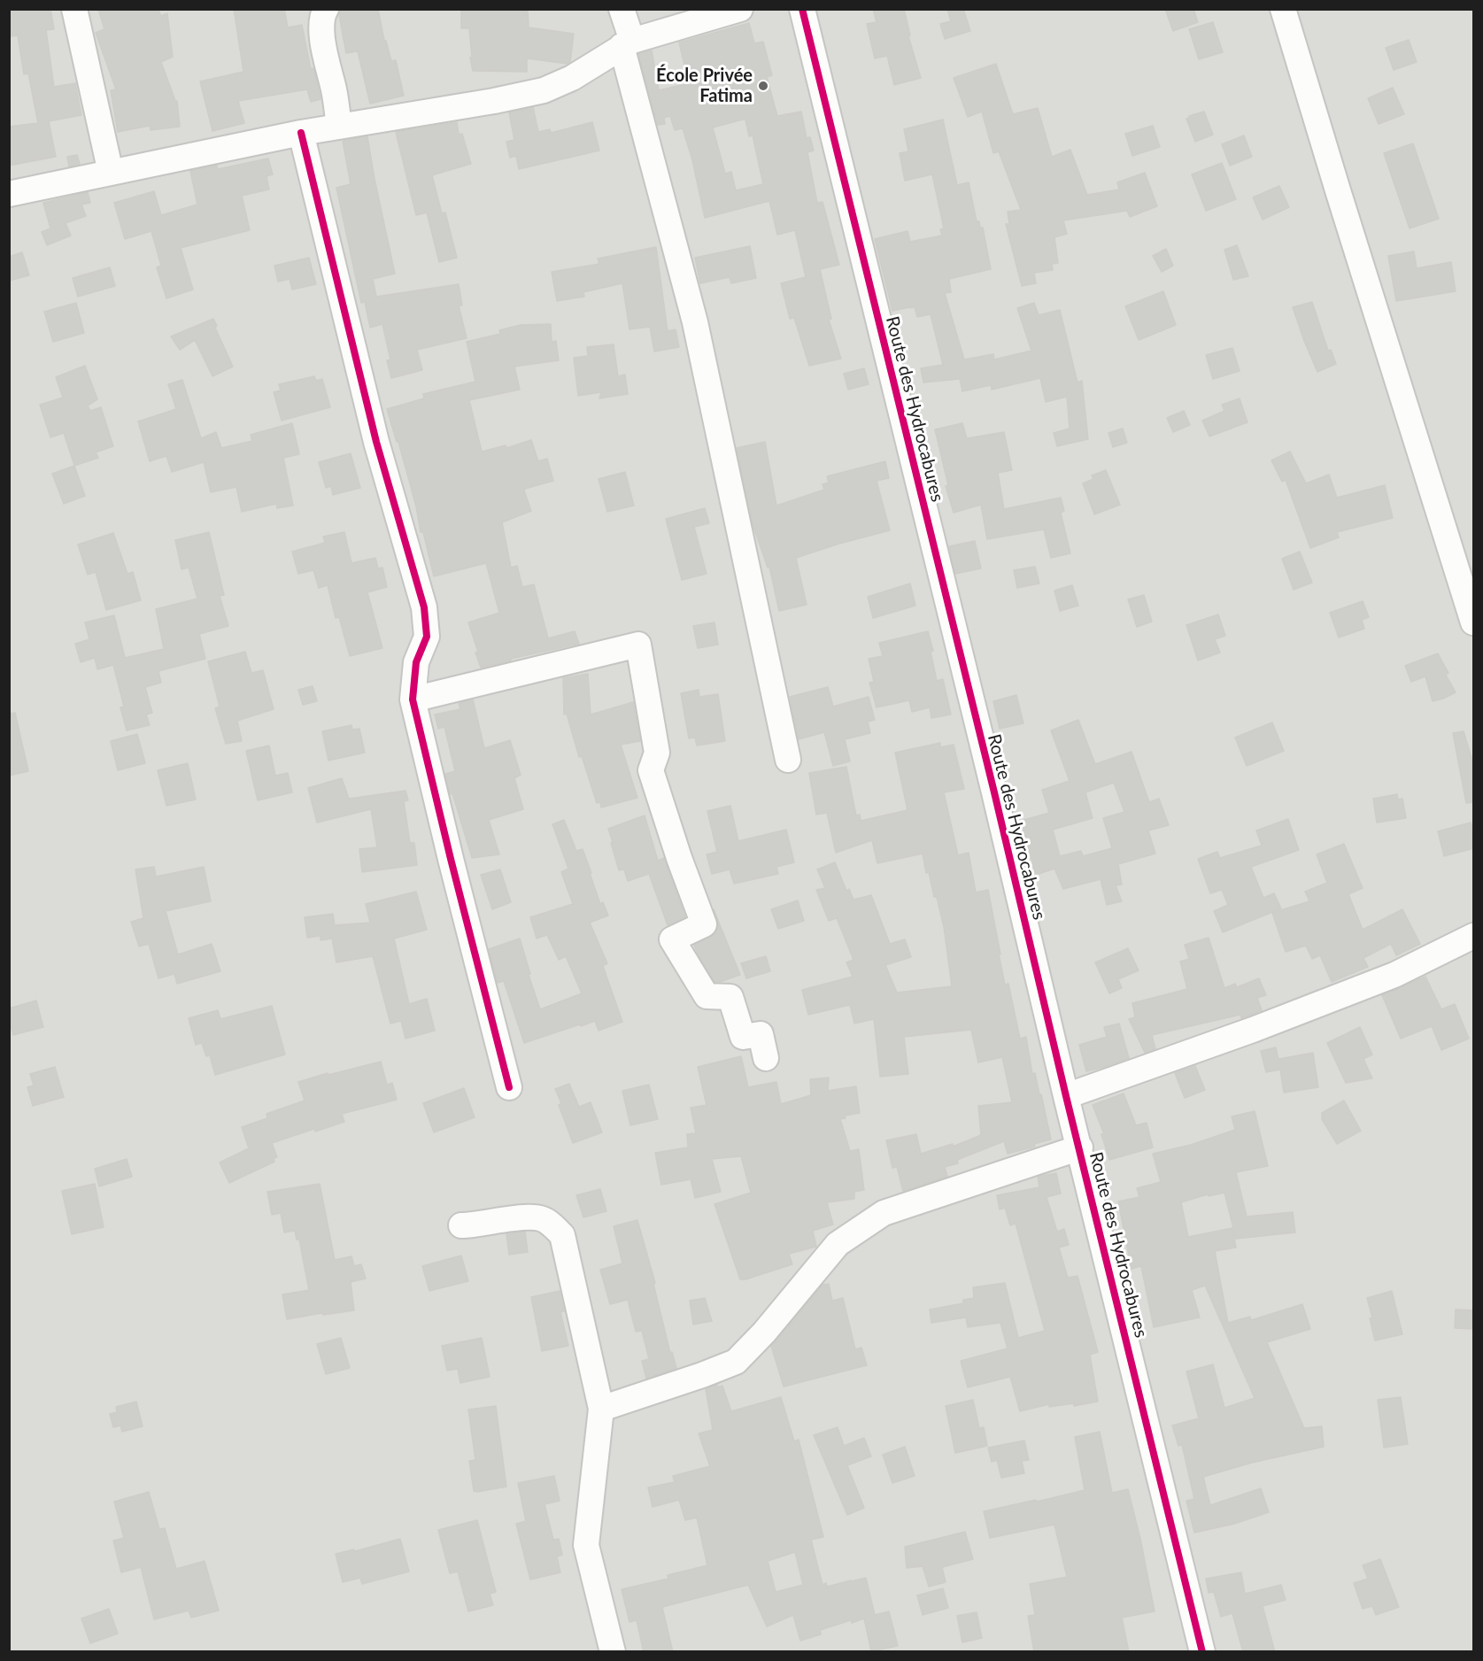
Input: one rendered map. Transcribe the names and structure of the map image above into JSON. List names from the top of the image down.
{
  "streets": {
    "street": ["Route des Hydrocabures"]
  },
  "places": ["École Privée Fatima"]
}
